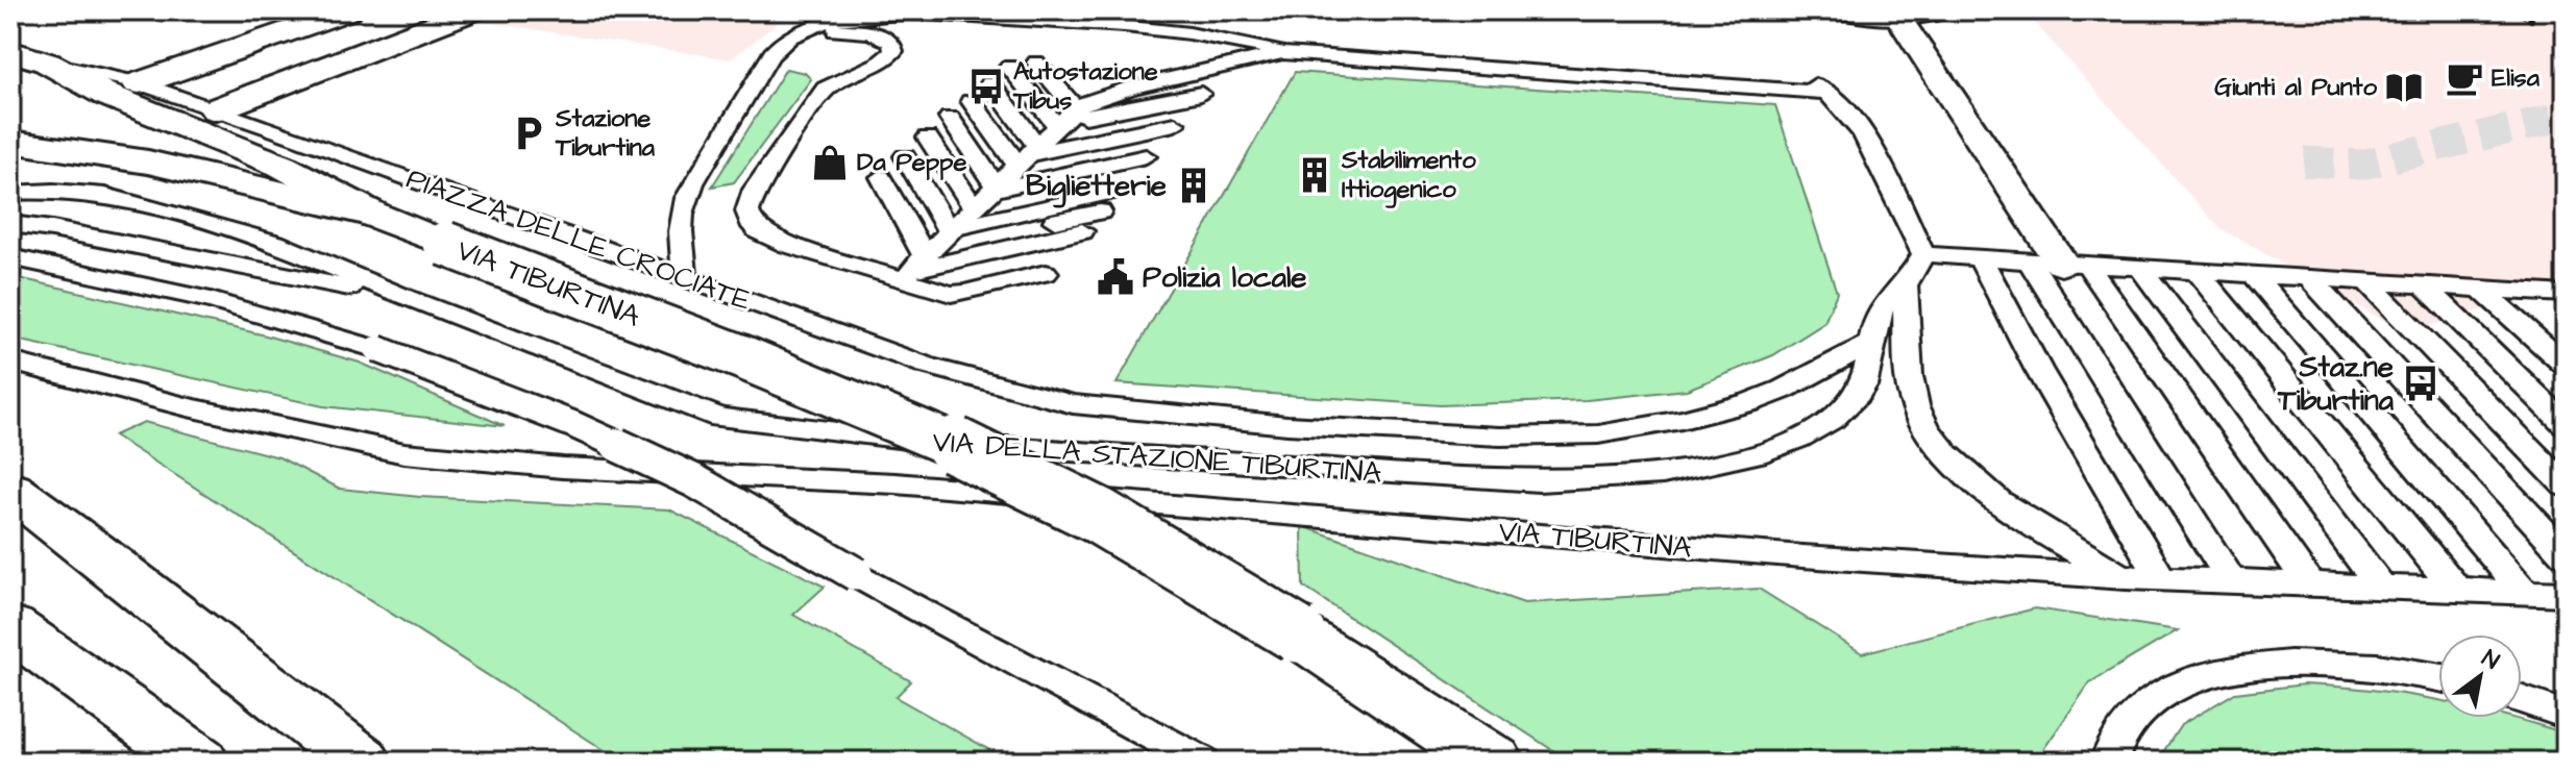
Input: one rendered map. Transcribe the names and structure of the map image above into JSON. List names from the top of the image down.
{
  "streets": {
    "main road": ["PIAZZA DELLE CROCIATE", "VIA TIBURTINA"],
    "lane": ["VIA DELLA STAZIONE TIBURTINA"]
  },
  "crossings": [
    ["PIAZZA DELLE CROCIATE", "VIA TIBURTINA"],
    ["PIAZZA DELLE CROCIATE", "VIA DELLA STAZIONE TIBURTINA"]
  ],
  "places": {
    "cafe": ["Elisa"],
    "bus stop": ["Autostazione Tibus", "Staz.ne Tiburtina"],
    "library": ["Giunti al Punto"],
    "parking": ["Stazione Tiburtina"],
    "shop": ["Da Peppe"],
    "building": ["Stabilimento Ittiogenico", "Biglietterie"],
    "public building": ["Polizia locale"]
  },
  "north": "top right"
}
